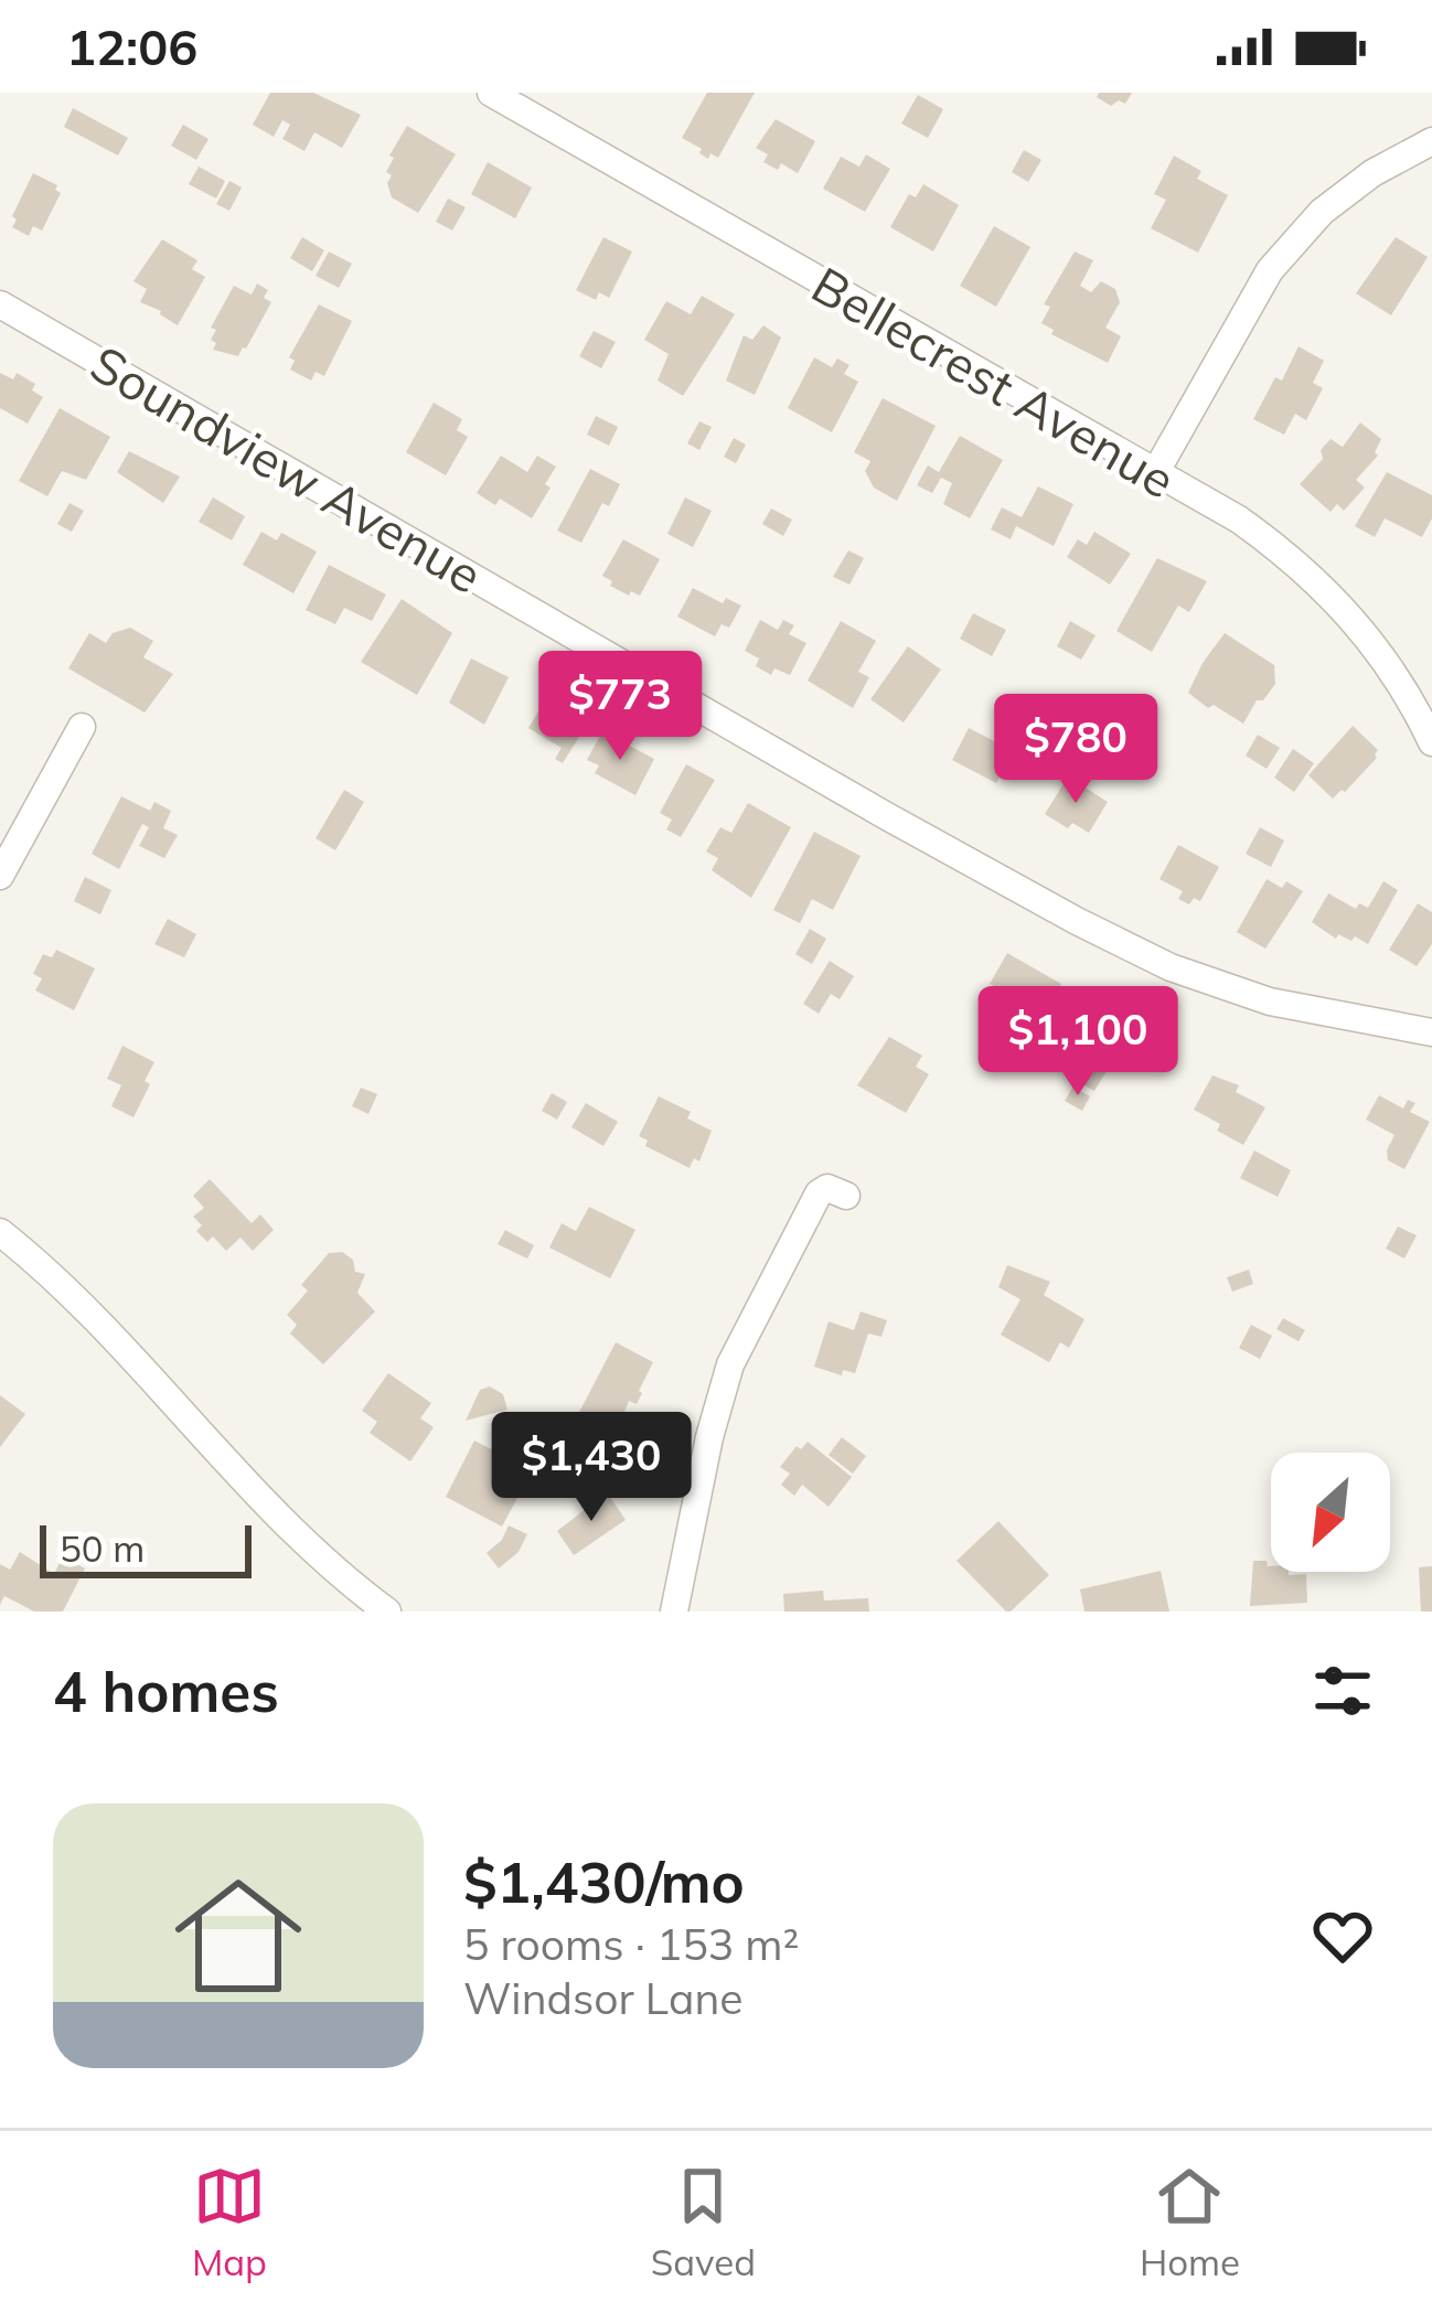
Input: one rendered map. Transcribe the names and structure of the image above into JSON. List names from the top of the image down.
{
  "streets": {
    "street": ["Bellecrest Avenue", "Soundview Avenue"]
  },
  "scale_bar": "50 m",
  "north": "bottom left",
  "page": {
    "status": "12:06",
    "price": [
      "$773",
      "$780",
      "$1,100",
      "$1,430"
    ],
    "scale": "50 m",
    "heading": "4 homes",
    "list": [
      {
        "name": "$1,430/mo",
        "note": "5 rooms · 153 m² · Windsor Lane"
      }
    ],
    "tabs": ["Map", "Saved", "Home"]
  }
}
